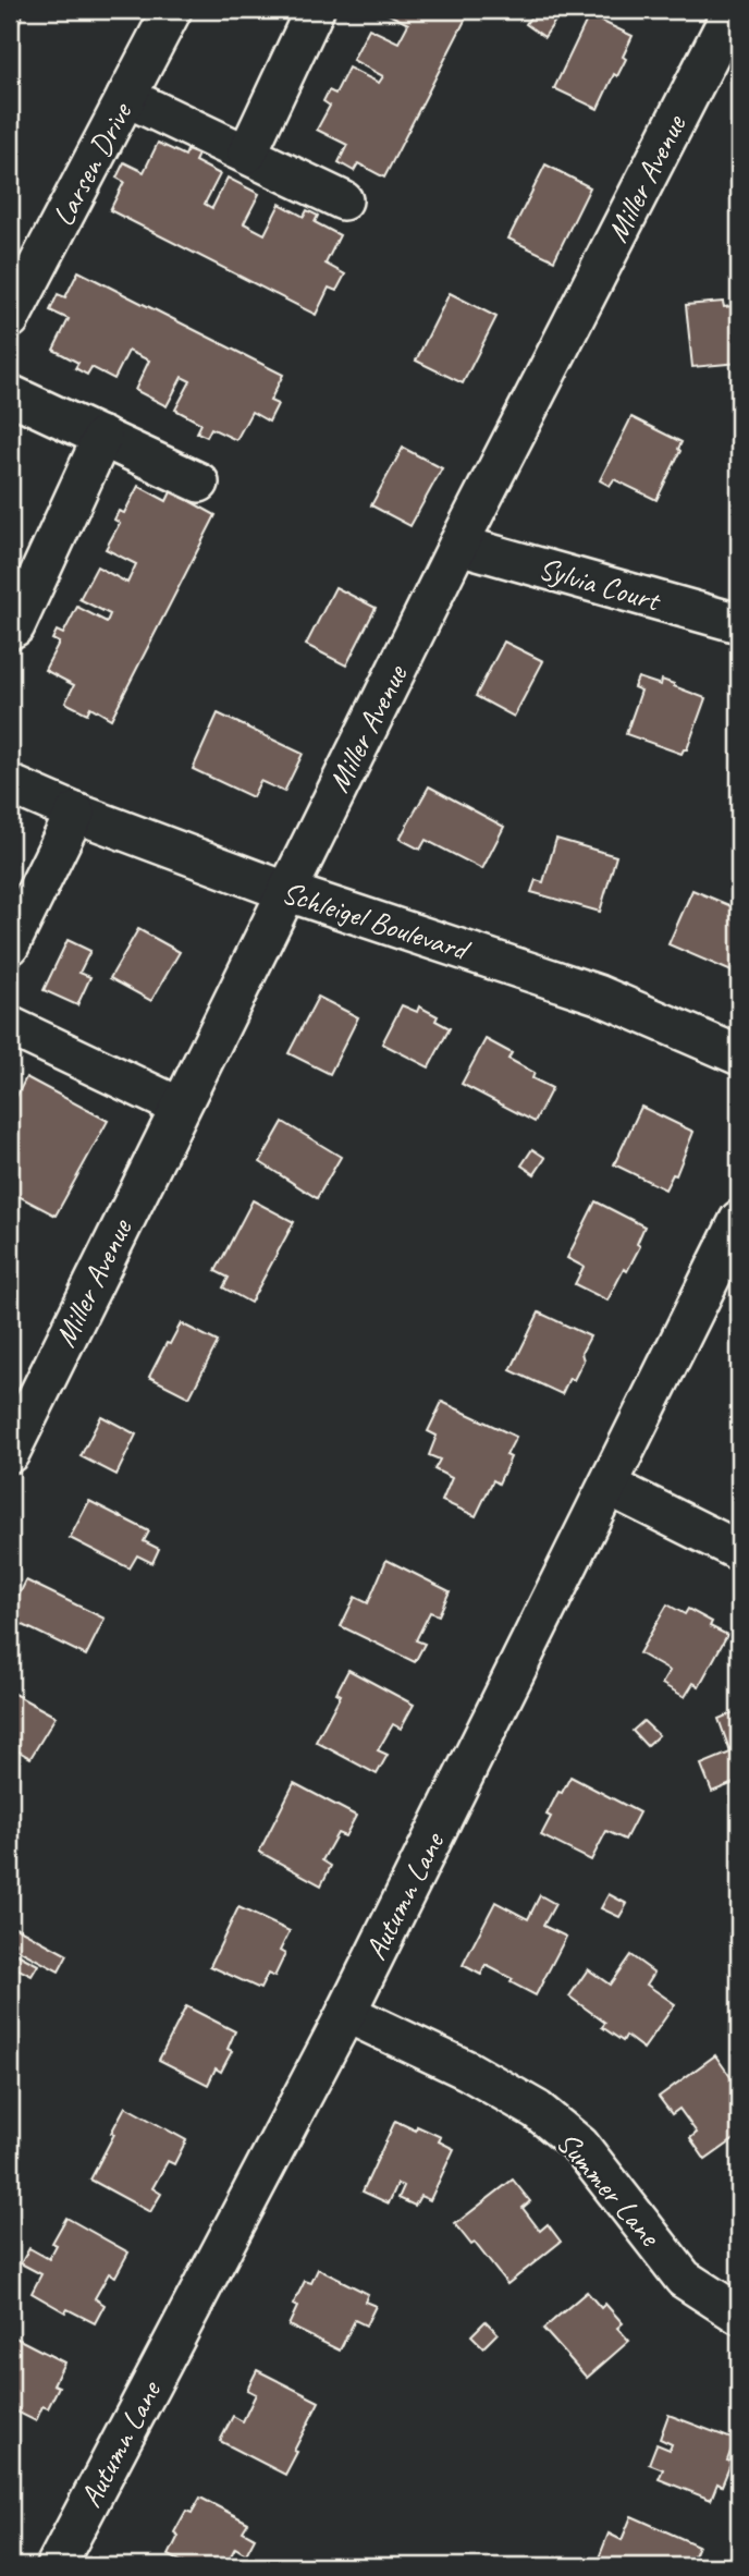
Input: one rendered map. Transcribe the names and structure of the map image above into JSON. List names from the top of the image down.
{
  "streets": {
    "street": [
      "Larsen Drive",
      "Miller Avenue",
      "Sylvia Court",
      "Schleigel Boulevard",
      "Autumn Lane",
      "Summer Lane"
    ]
  },
  "crossings": [
    ["Miller Avenue", "Sylvia Court"],
    ["Miller Avenue", "Schleigel Boulevard"],
    ["Autumn Lane", "Summer Lane"]
  ]
}
